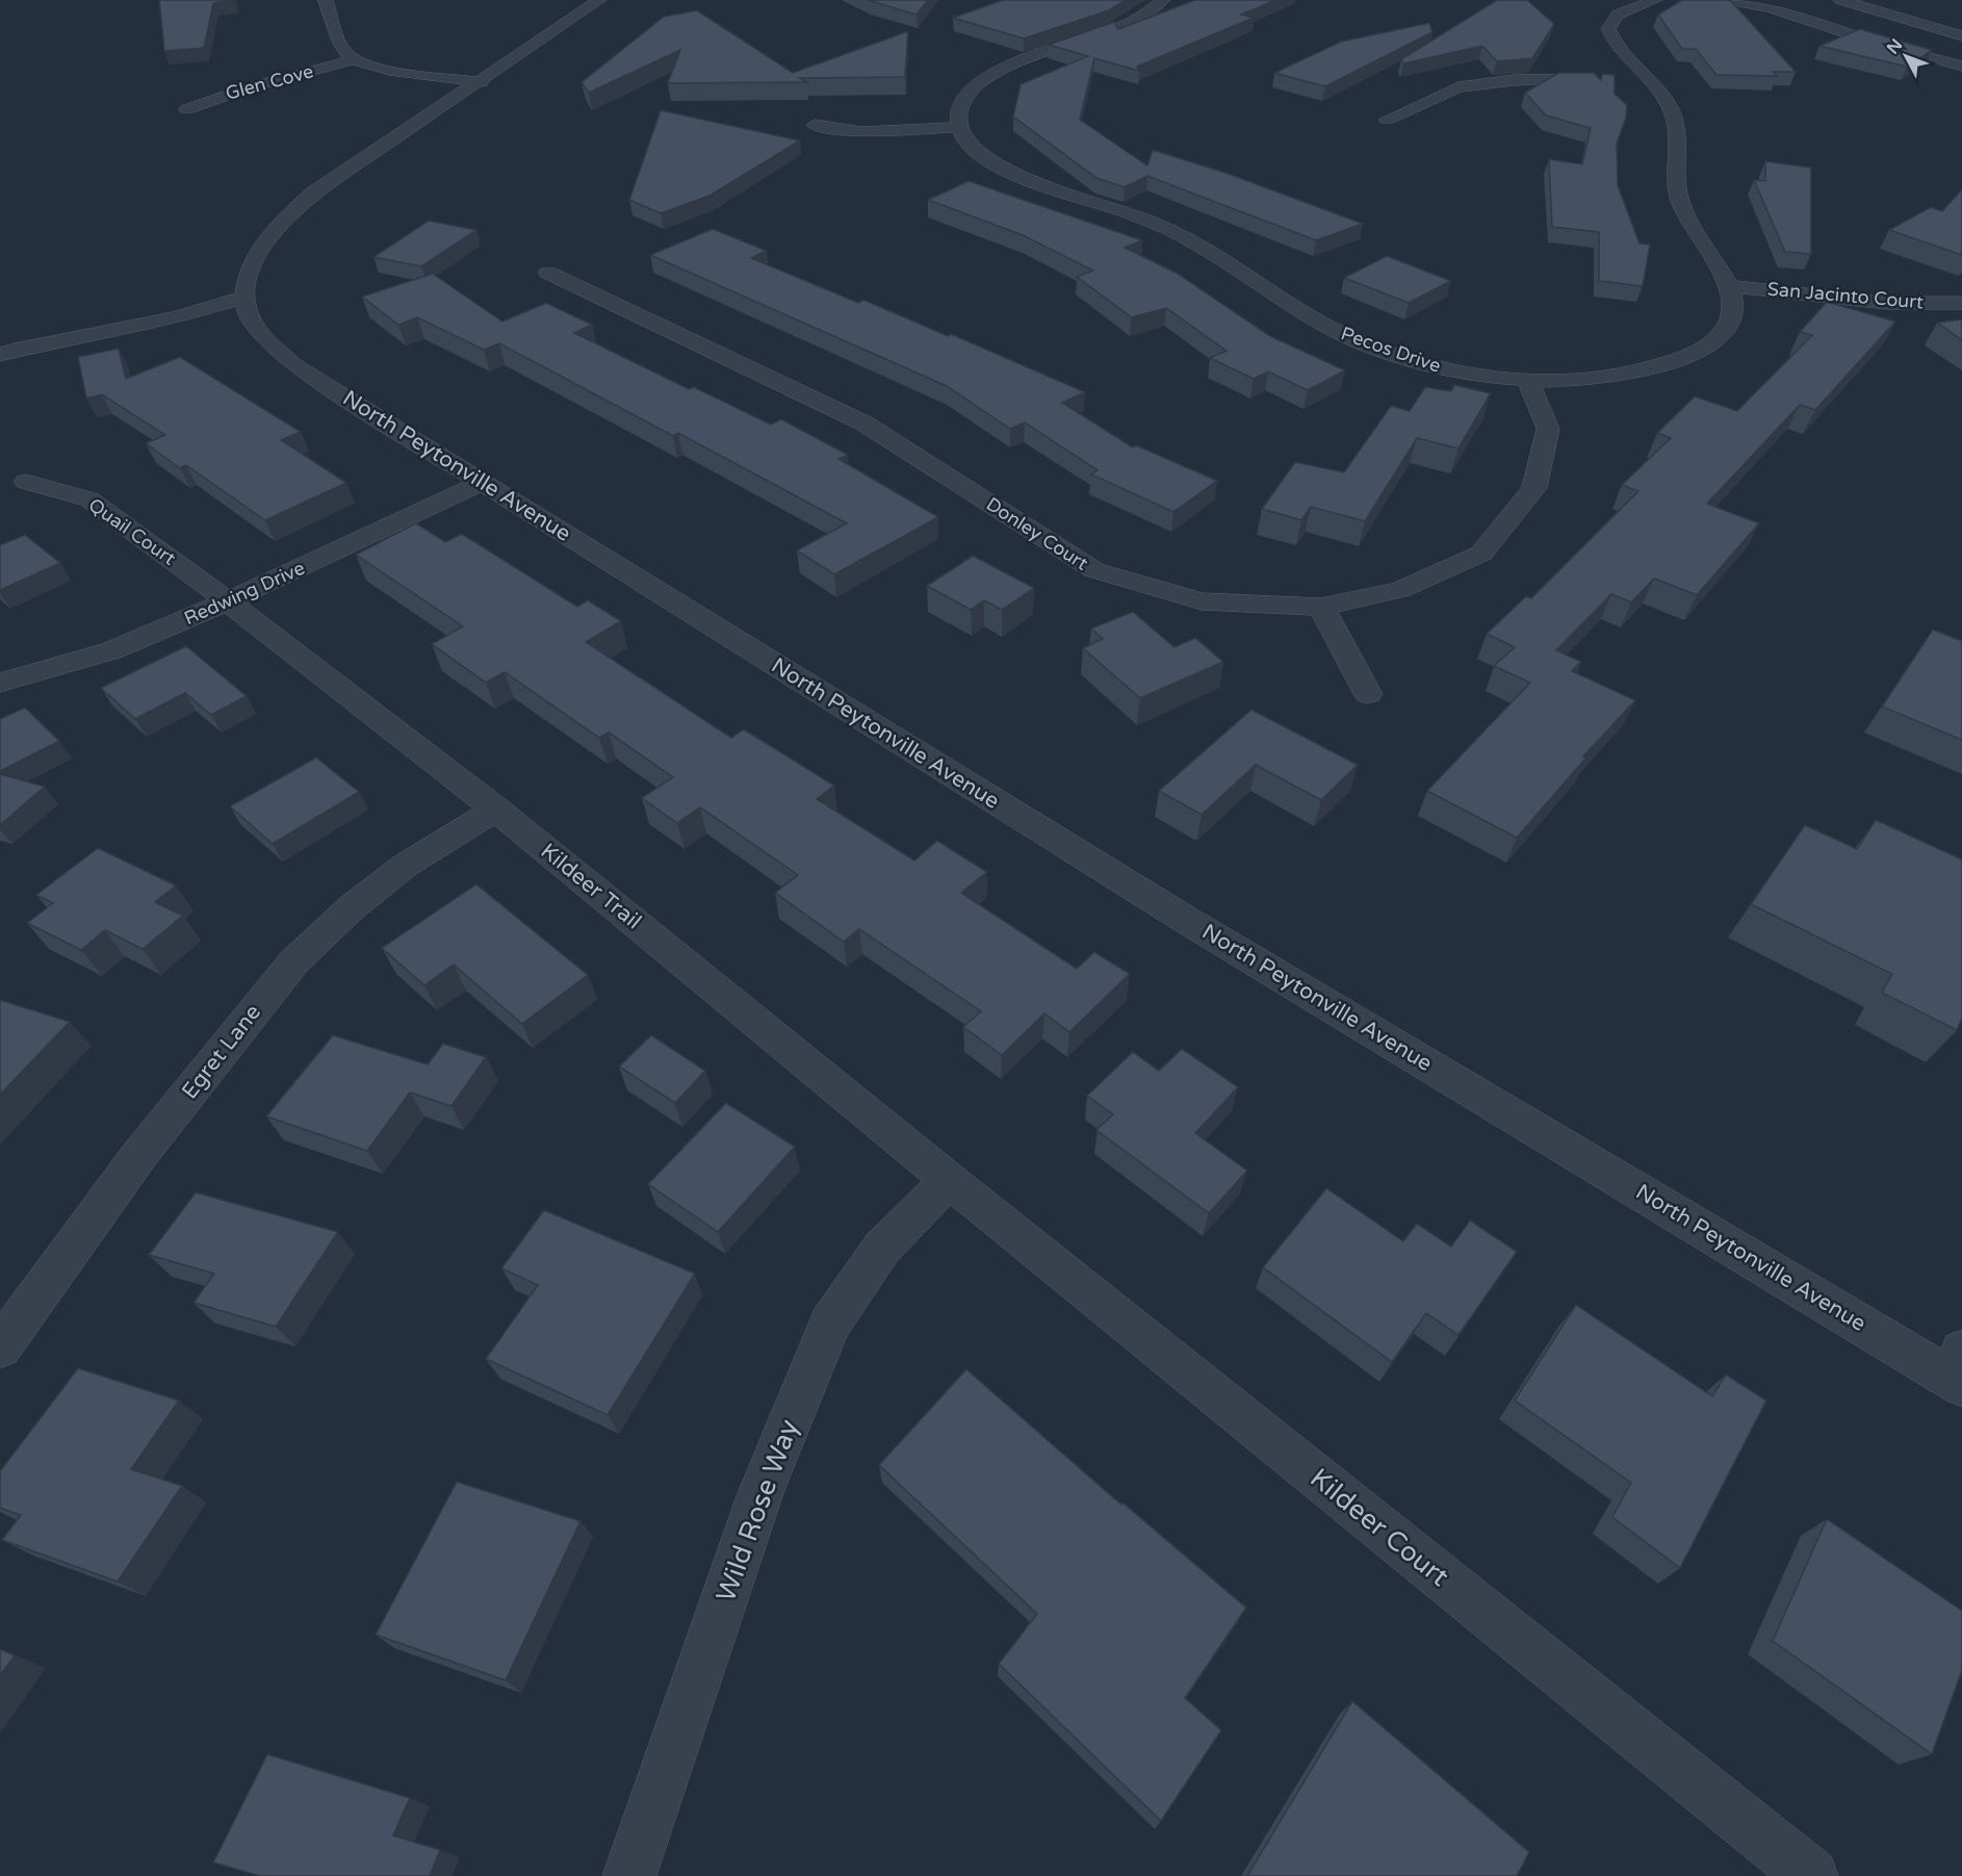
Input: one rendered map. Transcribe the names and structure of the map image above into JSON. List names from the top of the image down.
{
  "streets": {
    "street": [
      "Glen Cove",
      "San Jacinto Court",
      "Pecos Drive",
      "North Peytonville Avenue",
      "Quail Court",
      "Donley Court",
      "Redwing Drive",
      "Kildeer Trail",
      "Egret Lane",
      "Wild Rose Way",
      "Kildeer Court"
    ]
  },
  "crossings": [
    ["San Jacinto Court", "Pecos Drive"],
    ["Pecos Drive", "Donley Court"],
    ["North Peytonville Avenue", "Redwing Drive"],
    ["Quail Court", "Redwing Drive"],
    ["Quail Court", "Kildeer Trail"],
    ["Redwing Drive", "Kildeer Trail"],
    ["Kildeer Trail", "Egret Lane"],
    ["Kildeer Trail", "Wild Rose Way"],
    ["Kildeer Trail", "Kildeer Court"],
    ["Wild Rose Way", "Kildeer Court"]
  ],
  "north": "top left"
}
